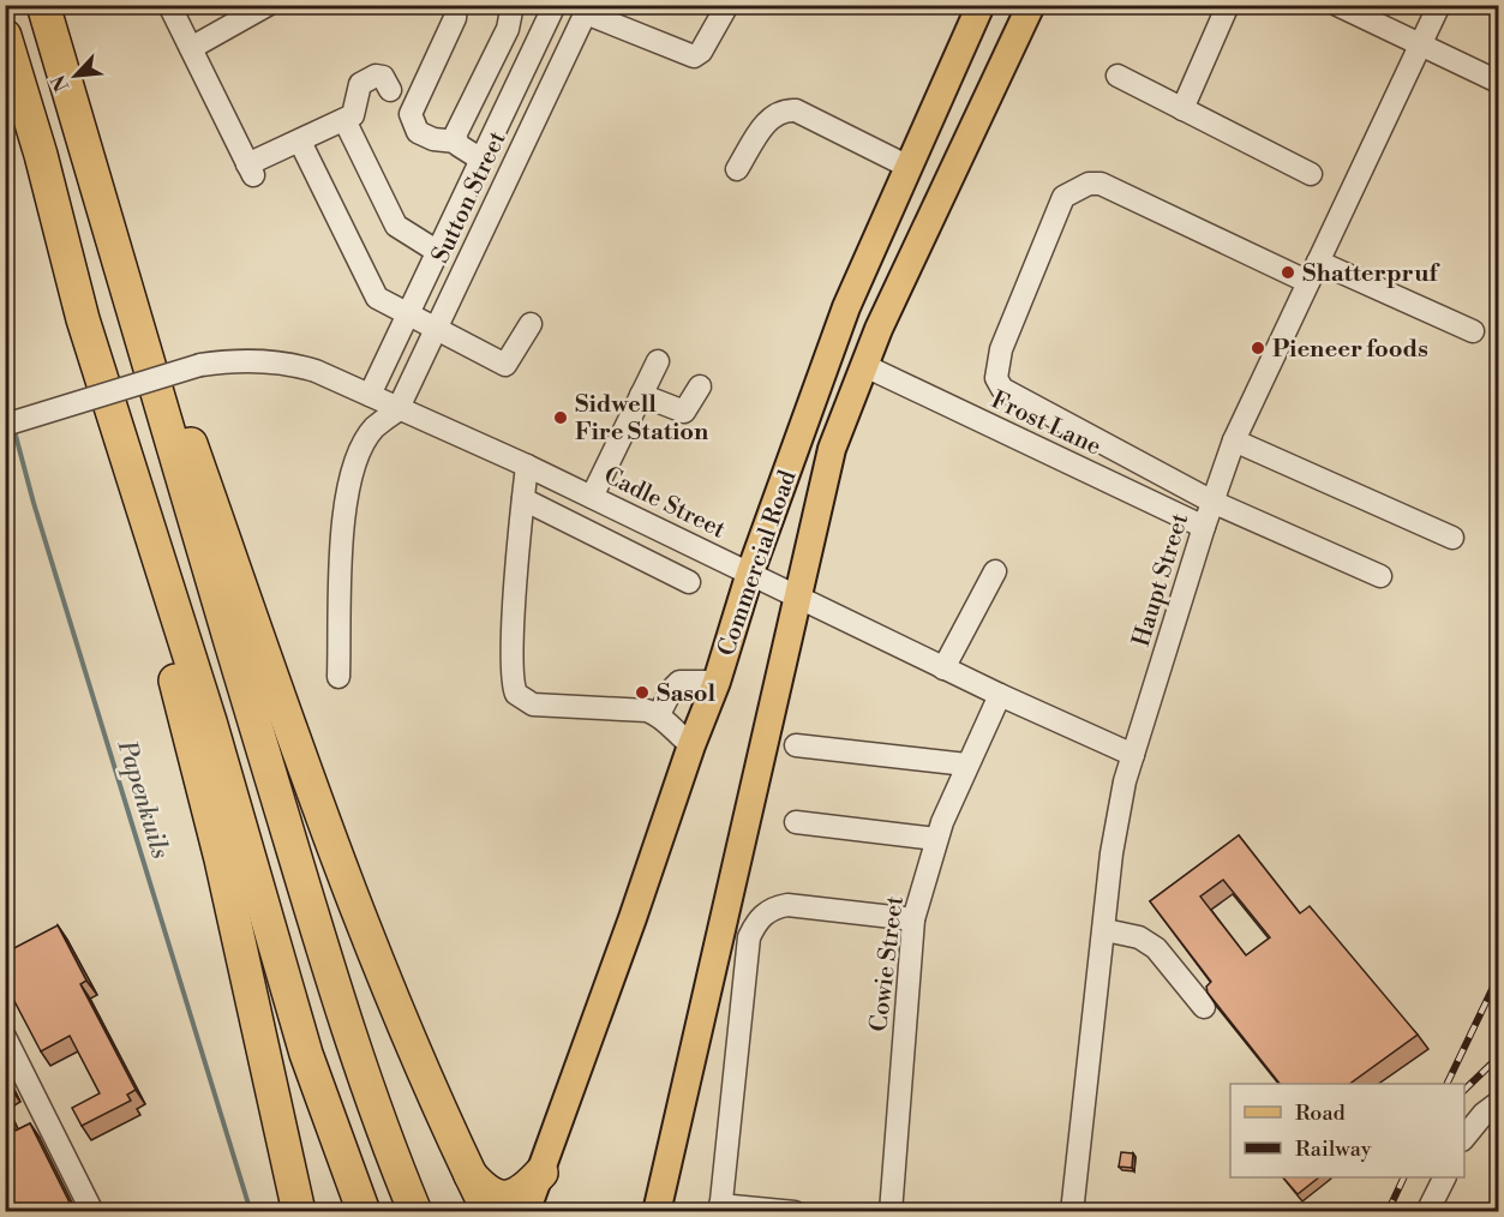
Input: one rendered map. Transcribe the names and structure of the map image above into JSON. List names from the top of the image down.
{
  "streets": {
    "main road": ["Commercial Road"],
    "street": [
      "Sutton Street",
      "Frost Lane",
      "Cadle Street",
      "Haupt Street",
      "Cowie Street"
    ]
  },
  "crossings": [
    ["Sutton Street", "Cadle Street"],
    ["Frost Lane", "Commercial Road"],
    ["Frost Lane", "Haupt Street"],
    ["Cadle Street", "Commercial Road"],
    ["Cadle Street", "Haupt Street"],
    ["Cadle Street", "Cowie Street"]
  ],
  "water": ["Papenkuils"],
  "places": [
    "Shatterpruf",
    "Pieneer foods",
    "Sidwell Fire Station",
    "Sasol"
  ],
  "legend": ["Road", "Railway"],
  "north": "bottom left"
}
